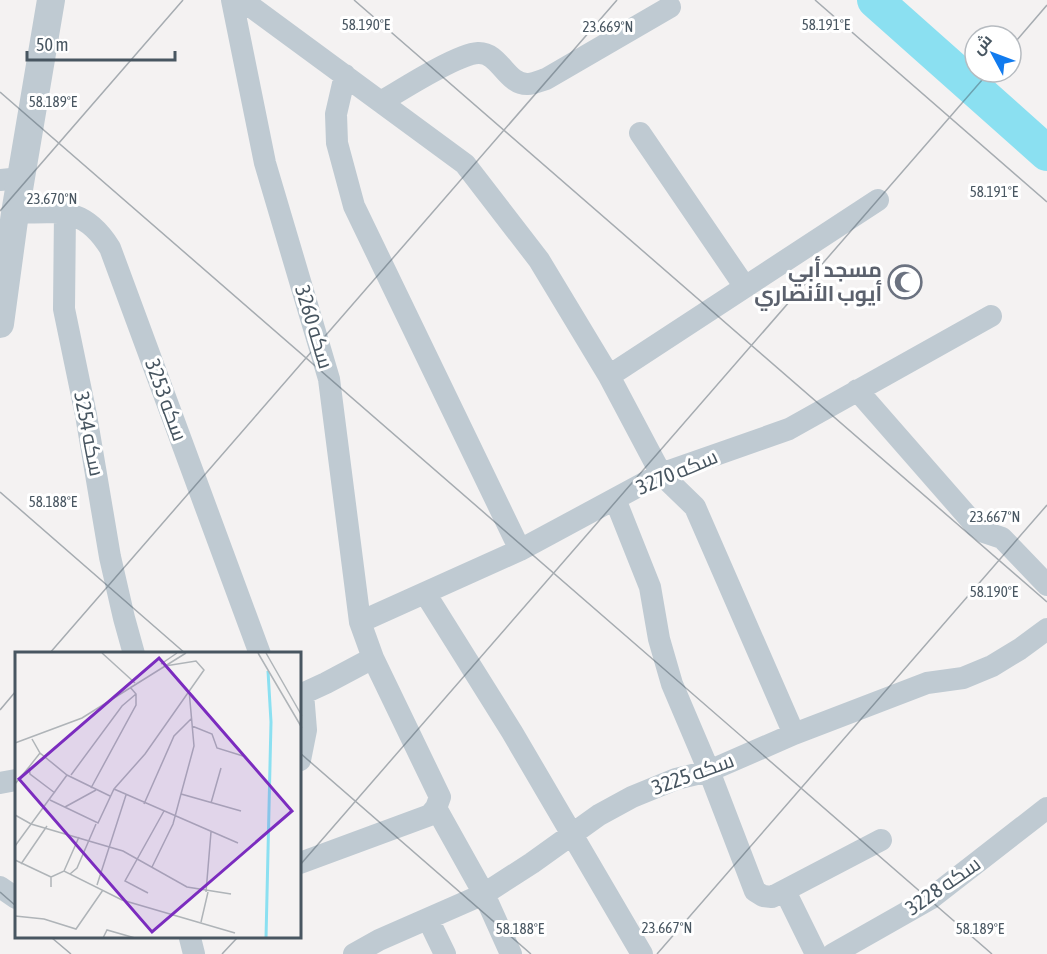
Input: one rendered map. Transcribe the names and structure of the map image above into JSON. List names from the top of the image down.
{
  "streets": {
    "street": [
      "سكه 3260",
      "سكه 3253",
      "سكه 3254",
      "سكه 3270",
      "سكه 3225",
      "سكه 3228"
    ]
  },
  "crossings": [
    ["سكه 3260", "سكه 3270"],
    ["سكه 3253", "سكه 3254"]
  ],
  "places": {
    "mosque": ["مسجد أبي أيوب الأنصاري"]
  },
  "scale_bar": "50 m",
  "north": "top left",
  "coordinates": [
    "58.190°E",
    "58.191°E",
    "23.669°N",
    "58.189°E",
    "23.670°N",
    "58.188°E",
    "23.667°N"
  ]
}
